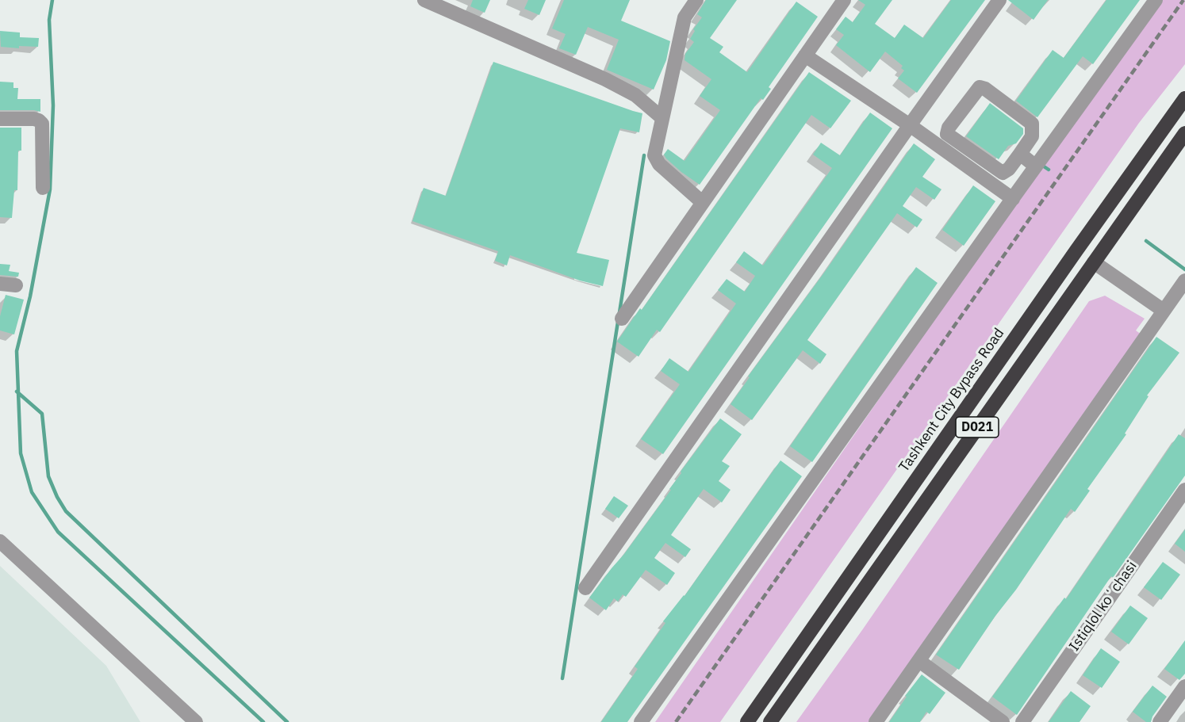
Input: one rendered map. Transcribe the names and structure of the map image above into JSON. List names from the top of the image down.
{
  "streets": {
    "highway": ["Tashkent City Bypass Road", "D021"],
    "street": ["Istiqlol koʻchasi"]
  }
}
